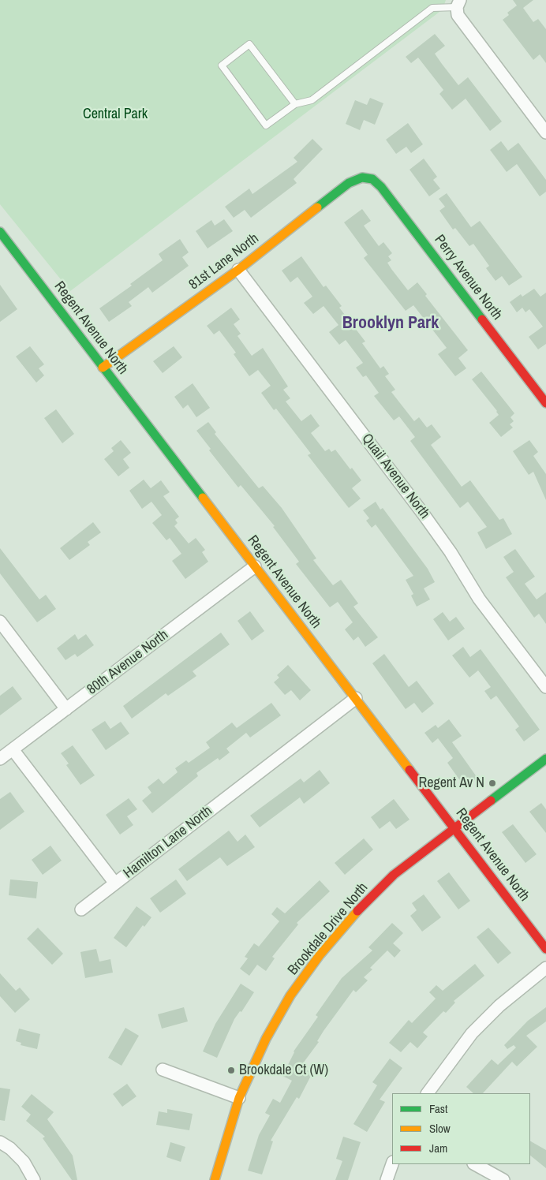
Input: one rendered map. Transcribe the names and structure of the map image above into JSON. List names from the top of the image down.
{
  "streets": {
    "street": [
      "81st Lane North",
      "Perry Avenue North",
      "Regent Avenue North",
      "Quail Avenue North",
      "80th Avenue North",
      "Hamilton Lane North",
      "Brookdale Drive North"
    ]
  },
  "crossings": [
    ["81st Lane North", "Perry Avenue North"],
    ["81st Lane North", "Regent Avenue North"],
    ["81st Lane North", "Quail Avenue North"],
    ["Regent Avenue North", "80th Avenue North"],
    ["Regent Avenue North", "Hamilton Lane North"],
    ["Regent Avenue North", "Brookdale Drive North"],
    ["80th Avenue North", "Hamilton Lane North"]
  ],
  "districts": ["Brooklyn Park"],
  "parks": ["Central Park"],
  "places": ["Regent Av N", "Brookdale Ct (W)"],
  "legend": ["Fast", "Slow", "Jam"]
}
